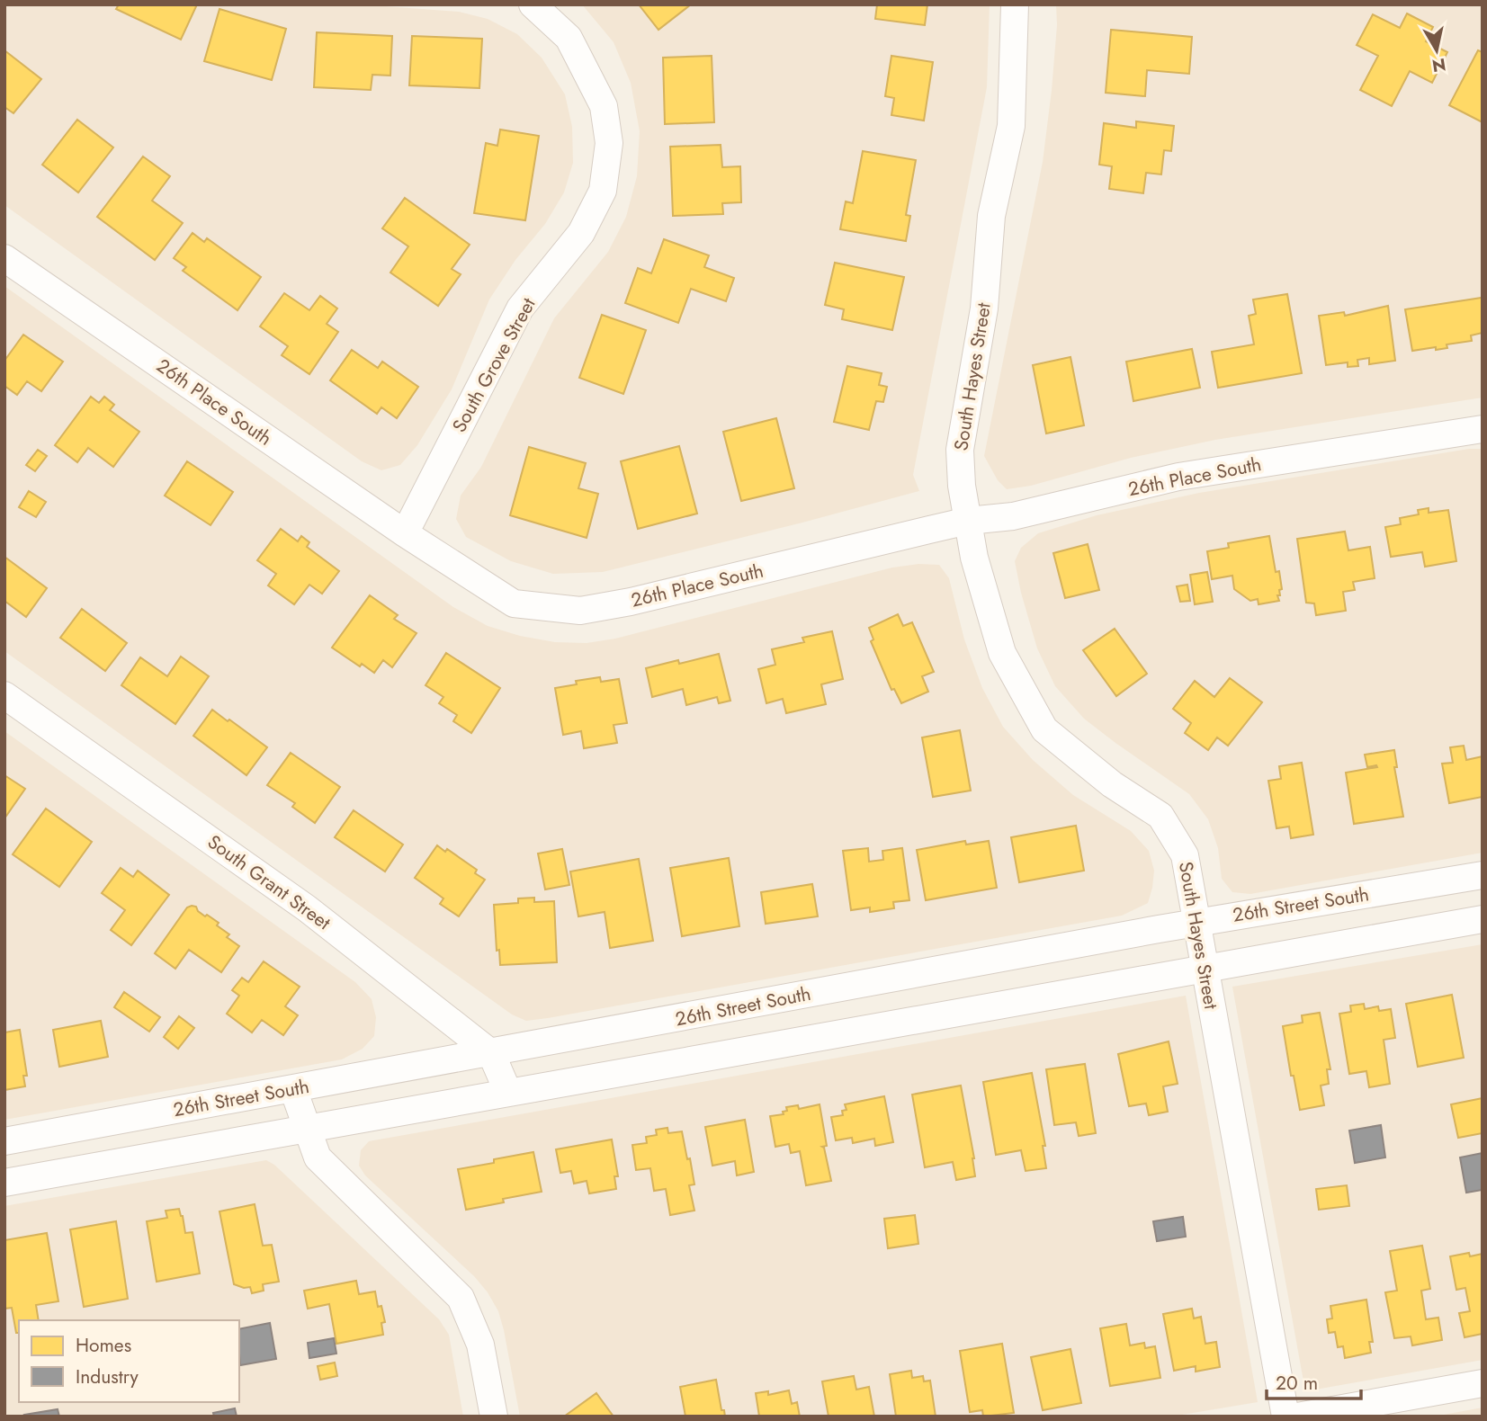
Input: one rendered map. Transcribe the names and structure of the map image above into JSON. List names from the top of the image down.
{
  "streets": {
    "street": [
      "South Grove Street",
      "South Hayes Street",
      "26th Place South",
      "South Grant Street",
      "26th Street South"
    ]
  },
  "crossings": [
    ["South Grove Street", "26th Place South"],
    ["South Hayes Street", "26th Place South"],
    ["South Hayes Street", "26th Street South"],
    ["South Grant Street", "26th Street South"]
  ],
  "legend": ["Homes", "Industry"],
  "scale_bar": "20 m",
  "north": "bottom"
}
